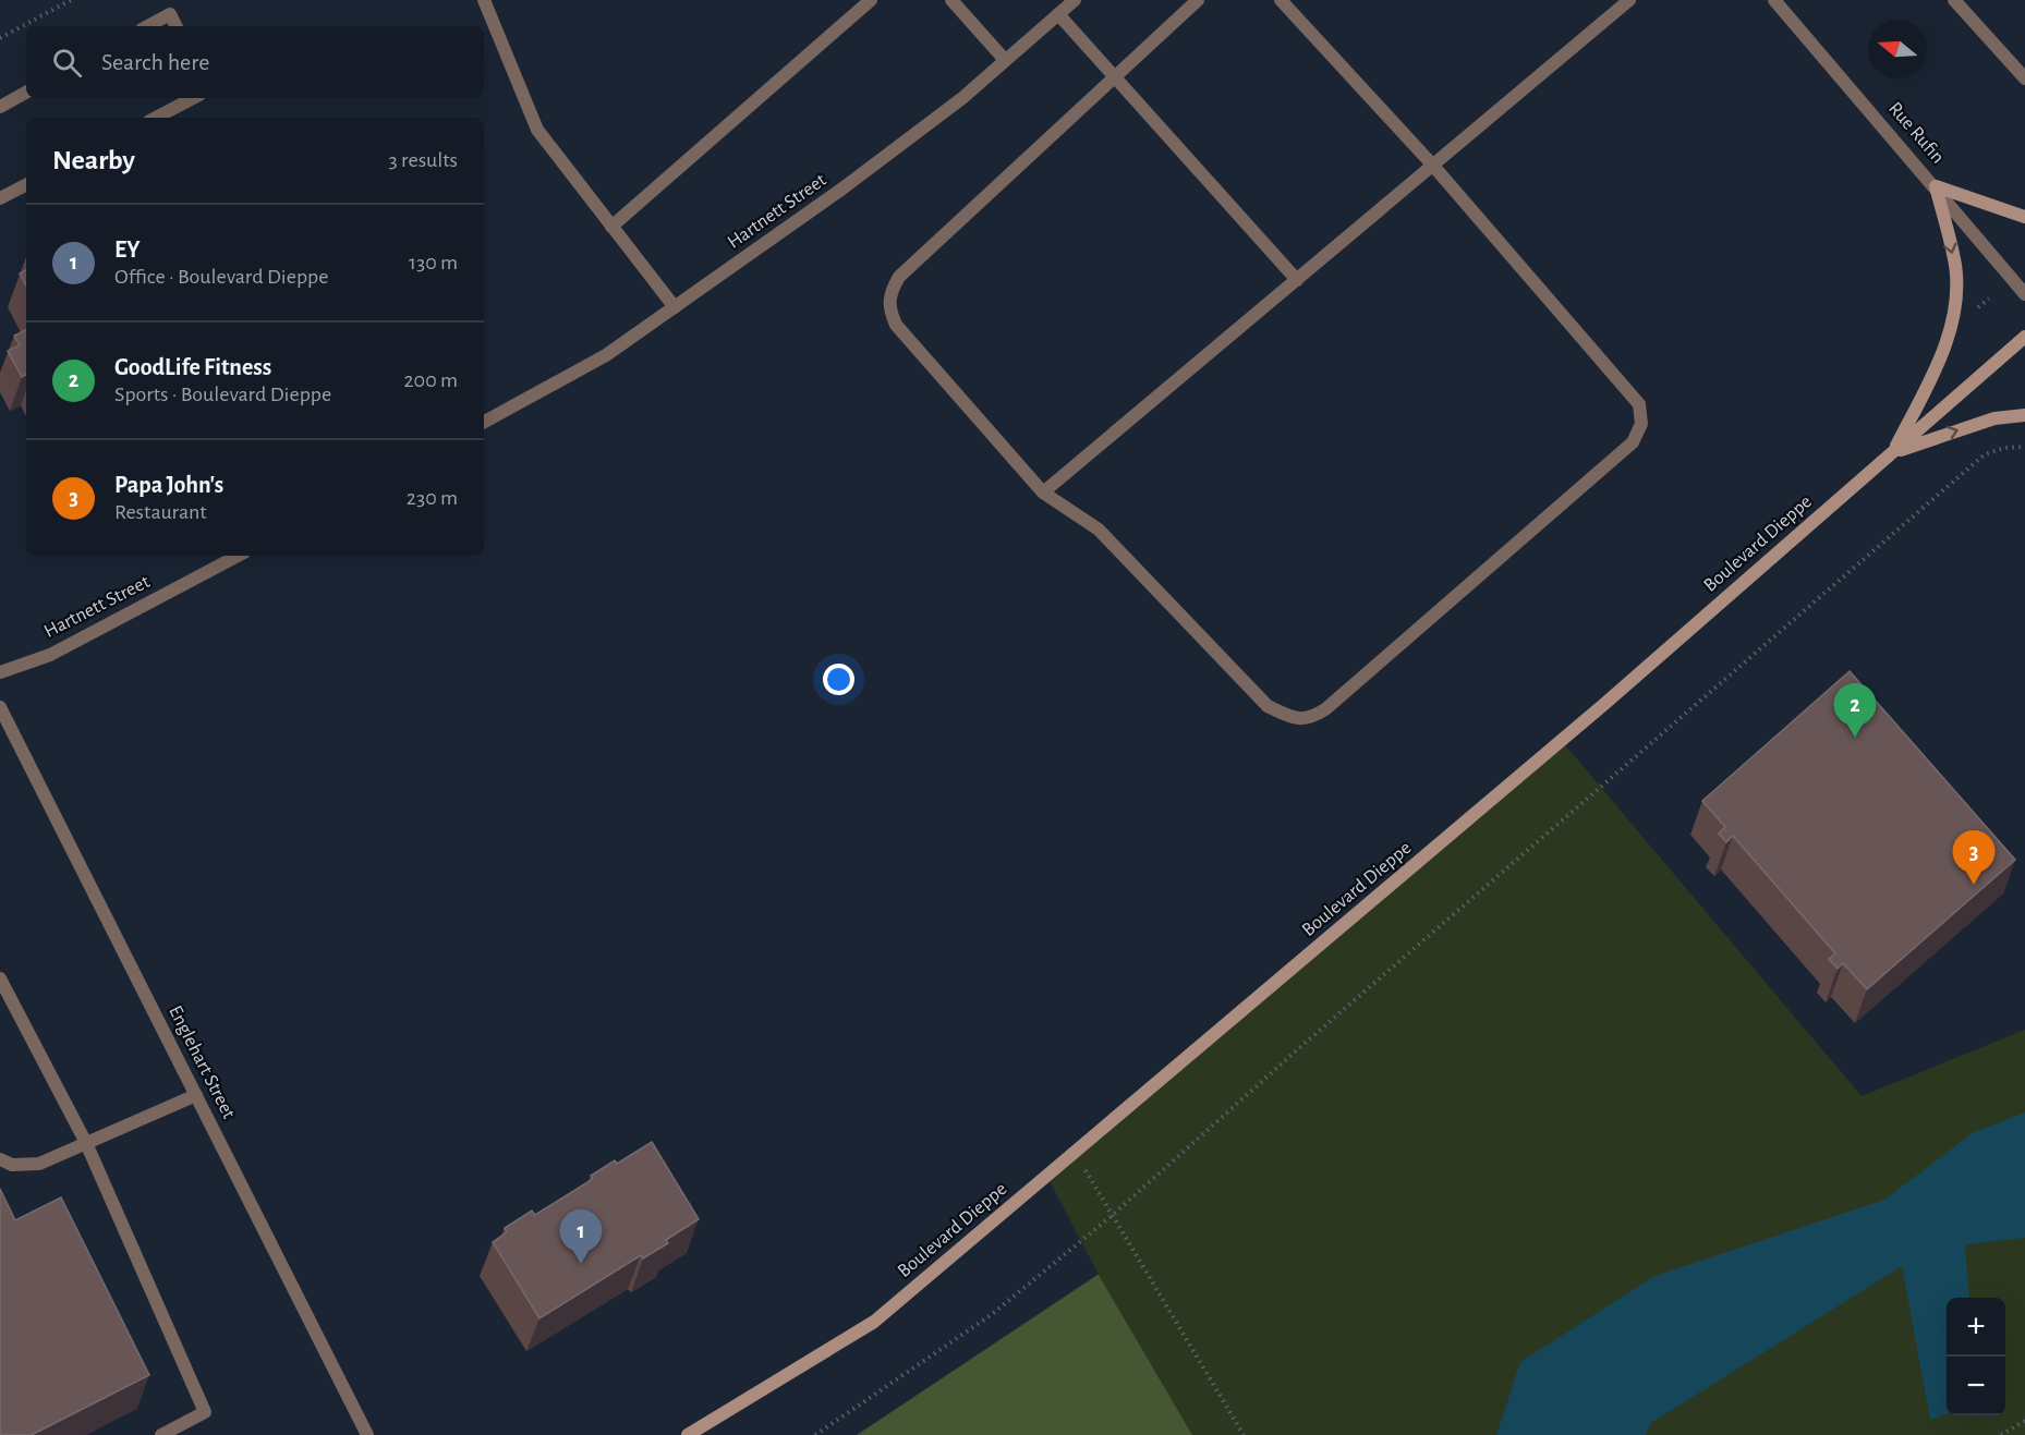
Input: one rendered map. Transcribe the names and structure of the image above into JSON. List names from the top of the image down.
{
  "streets": {
    "main road": ["Boulevard Dieppe"],
    "street": ["Rue Rufin", "Hartnett Street", "Englehart Street"]
  },
  "north": "left",
  "page": {
    "search": "Search here",
    "heading": ["Nearby", "3 results"],
    "list": [
      {
        "mark": "1",
        "name": "EY",
        "note": "Office · Boulevard Dieppe",
        "value": "130 m"
      },
      {
        "mark": "2",
        "name": "GoodLife Fitness",
        "note": "Sports · Boulevard Dieppe",
        "value": "200 m"
      },
      {
        "mark": "3",
        "name": "Papa John's",
        "note": "Restaurant",
        "value": "230 m"
      }
    ],
    "pins": ["2", "3", "1"],
    "map_buttons": ["+", "−"]
  }
}
